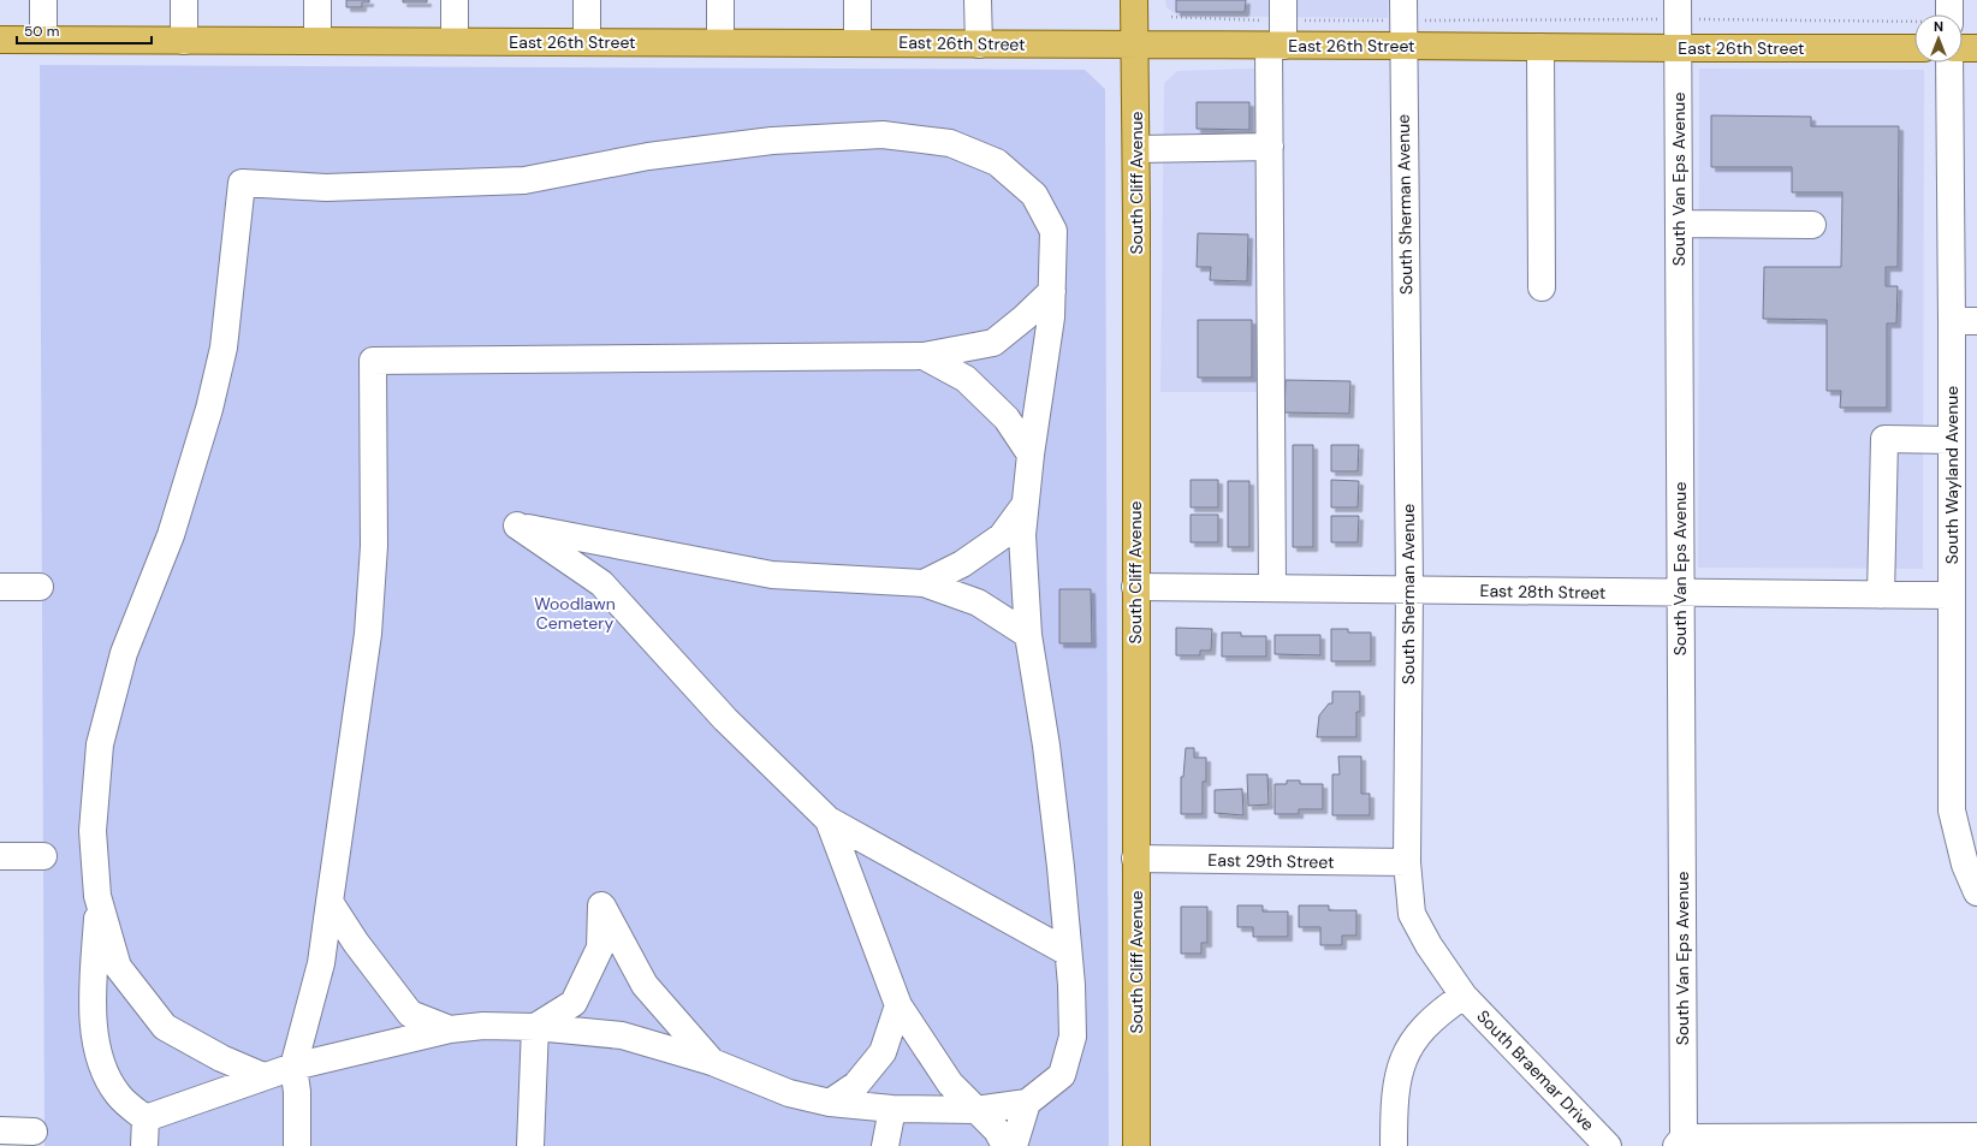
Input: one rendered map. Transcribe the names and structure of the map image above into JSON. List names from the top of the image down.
{
  "streets": {
    "main road": ["East 26th Street", "South Cliff Avenue"],
    "street": [
      "South Van Eps Avenue",
      "South Sherman Avenue",
      "South Wayland Avenue",
      "East 28th Street",
      "East 29th Street",
      "South Braemar Drive"
    ]
  },
  "crossings": [
    ["East 26th Street", "South Van Eps Avenue"],
    ["East 26th Street", "South Cliff Avenue"],
    ["East 26th Street", "South Sherman Avenue"],
    ["South Van Eps Avenue", "East 28th Street"],
    ["South Cliff Avenue", "East 28th Street"],
    ["South Cliff Avenue", "East 29th Street"],
    ["South Sherman Avenue", "East 28th Street"],
    ["South Sherman Avenue", "East 29th Street"],
    ["South Sherman Avenue", "South Braemar Drive"],
    ["South Wayland Avenue", "East 28th Street"]
  ],
  "parks": ["Woodlawn Cemetery"],
  "scale_bar": "50 m",
  "north": "top"
}
